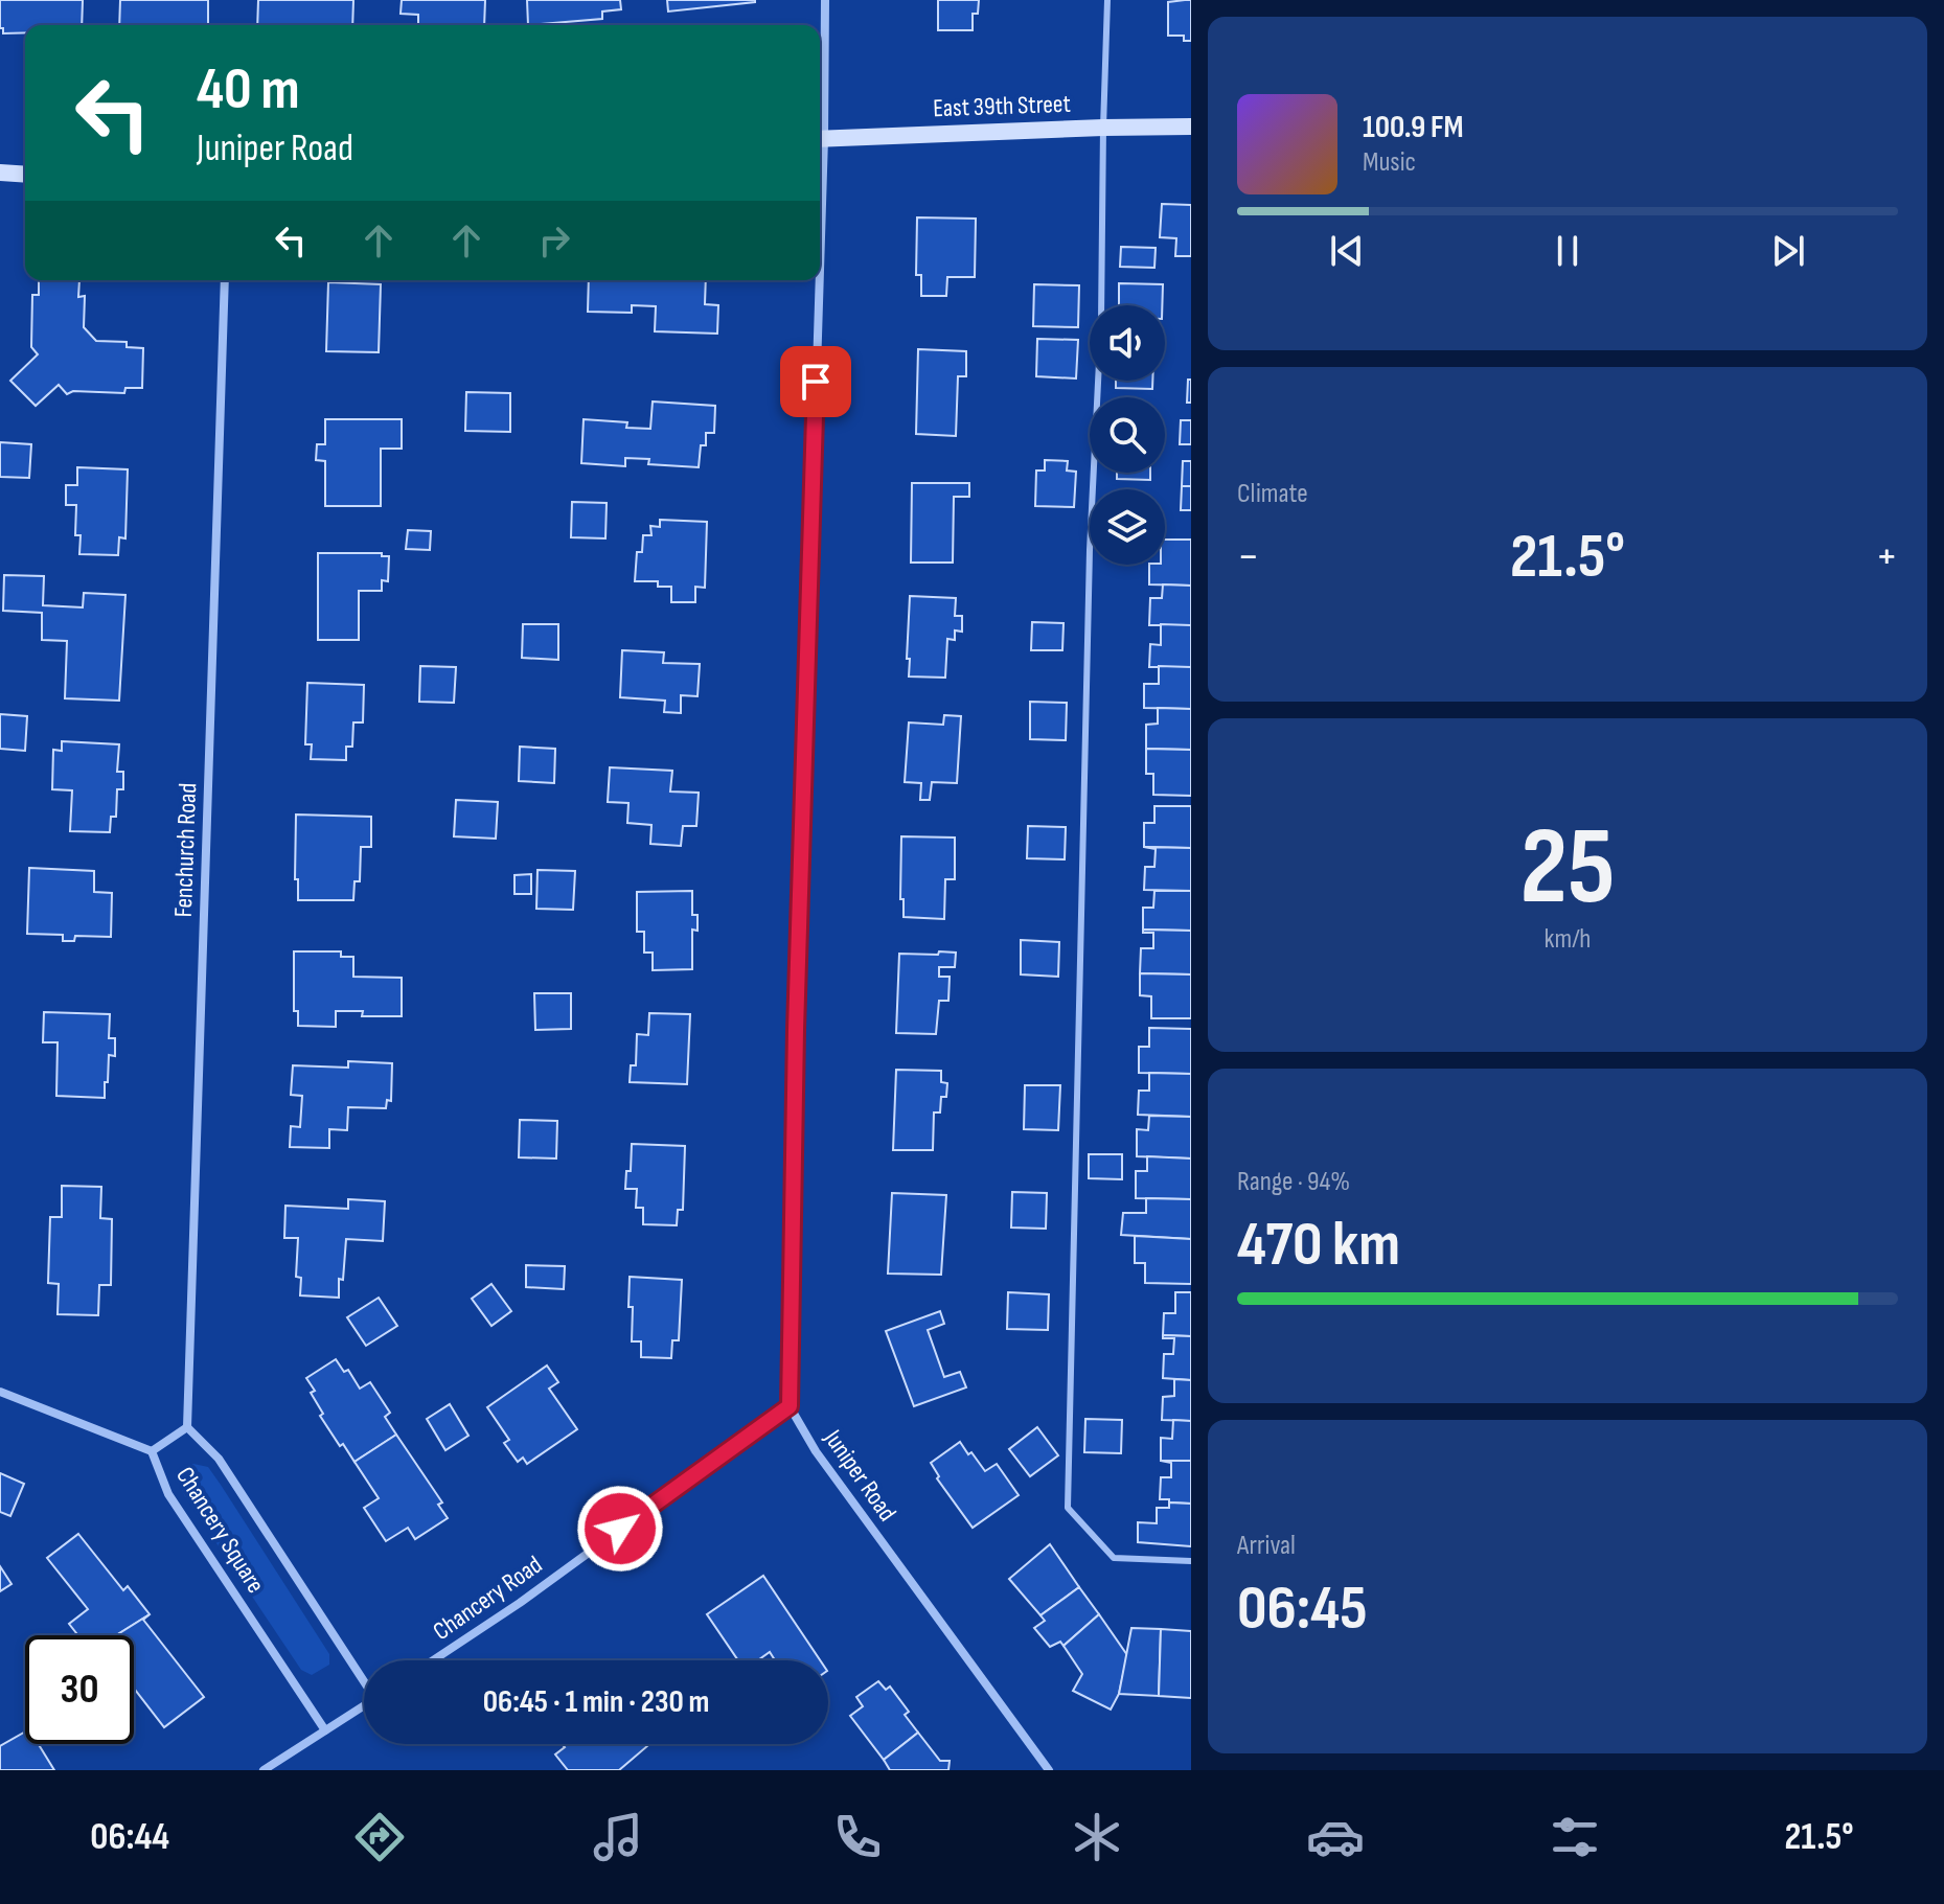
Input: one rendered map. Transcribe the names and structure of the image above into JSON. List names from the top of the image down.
{
  "streets": {
    "main road": ["East 39th Street"],
    "street": [
      "Fenchurch Road",
      "Juniper Road",
      "Chancery Square",
      "Chancery Road"
    ]
  },
  "crossings": [
    ["Fenchurch Road", "Chancery Square"],
    ["Juniper Road", "Chancery Road"]
  ],
  "page": {
    "turn": ["40 m", "Juniper Road"],
    "song": ["100.9 FM", "Music"],
    "tile": [
      "Climate",
      ["25", "km/h"],
      ["Range · 94%", "470 km"],
      ["Arrival", "06:45"]
    ],
    "heat": ["−", "21.5°", "+"],
    "limit": "30",
    "trip": "06:45 · 1 min · 230 m",
    "tabs": ["06:44", "21.5°"]
  }
}
